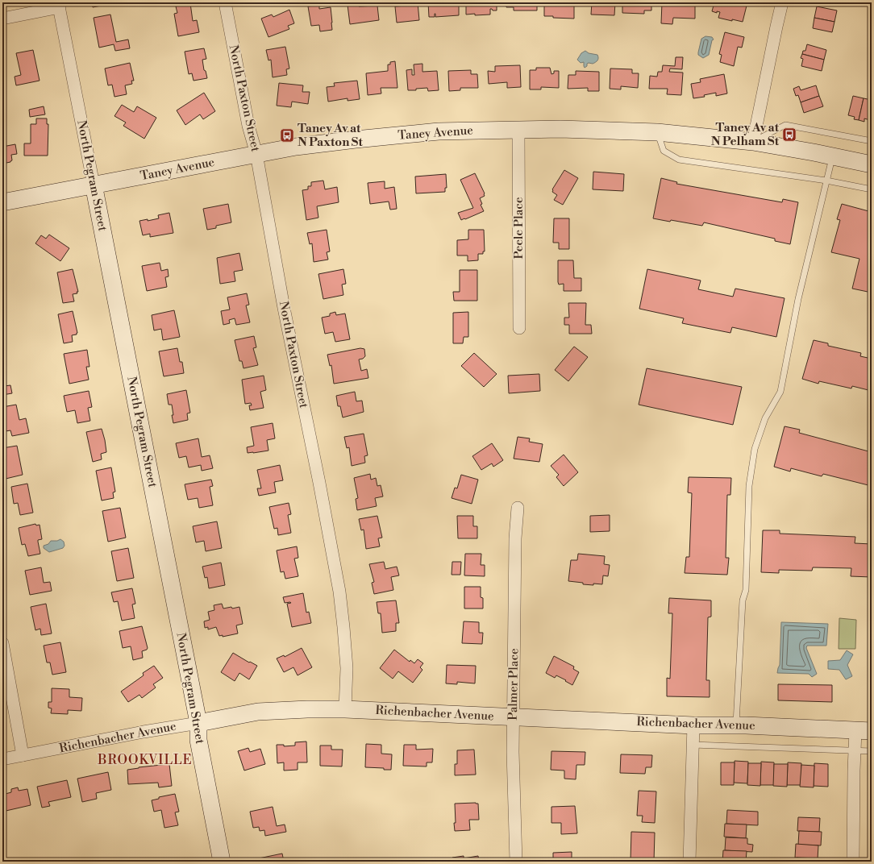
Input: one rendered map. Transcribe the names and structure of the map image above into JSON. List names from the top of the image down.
{
  "streets": {
    "street": [
      "North Paxton Street",
      "Taney Avenue",
      "North Pegram Street",
      "Peele Place",
      "Palmer Place",
      "Richenbacher Avenue"
    ]
  },
  "crossings": [
    ["North Paxton Street", "Taney Avenue"],
    ["North Paxton Street", "Richenbacher Avenue"],
    ["Taney Avenue", "North Pegram Street"],
    ["Taney Avenue", "Peele Place"],
    ["North Pegram Street", "Richenbacher Avenue"],
    ["Palmer Place", "Richenbacher Avenue"]
  ],
  "districts": ["BROOKVILLE"],
  "places": {
    "bus stop": ["Taney Av at N Pelham St", "Taney Av at N Paxton St"]
  }
}
